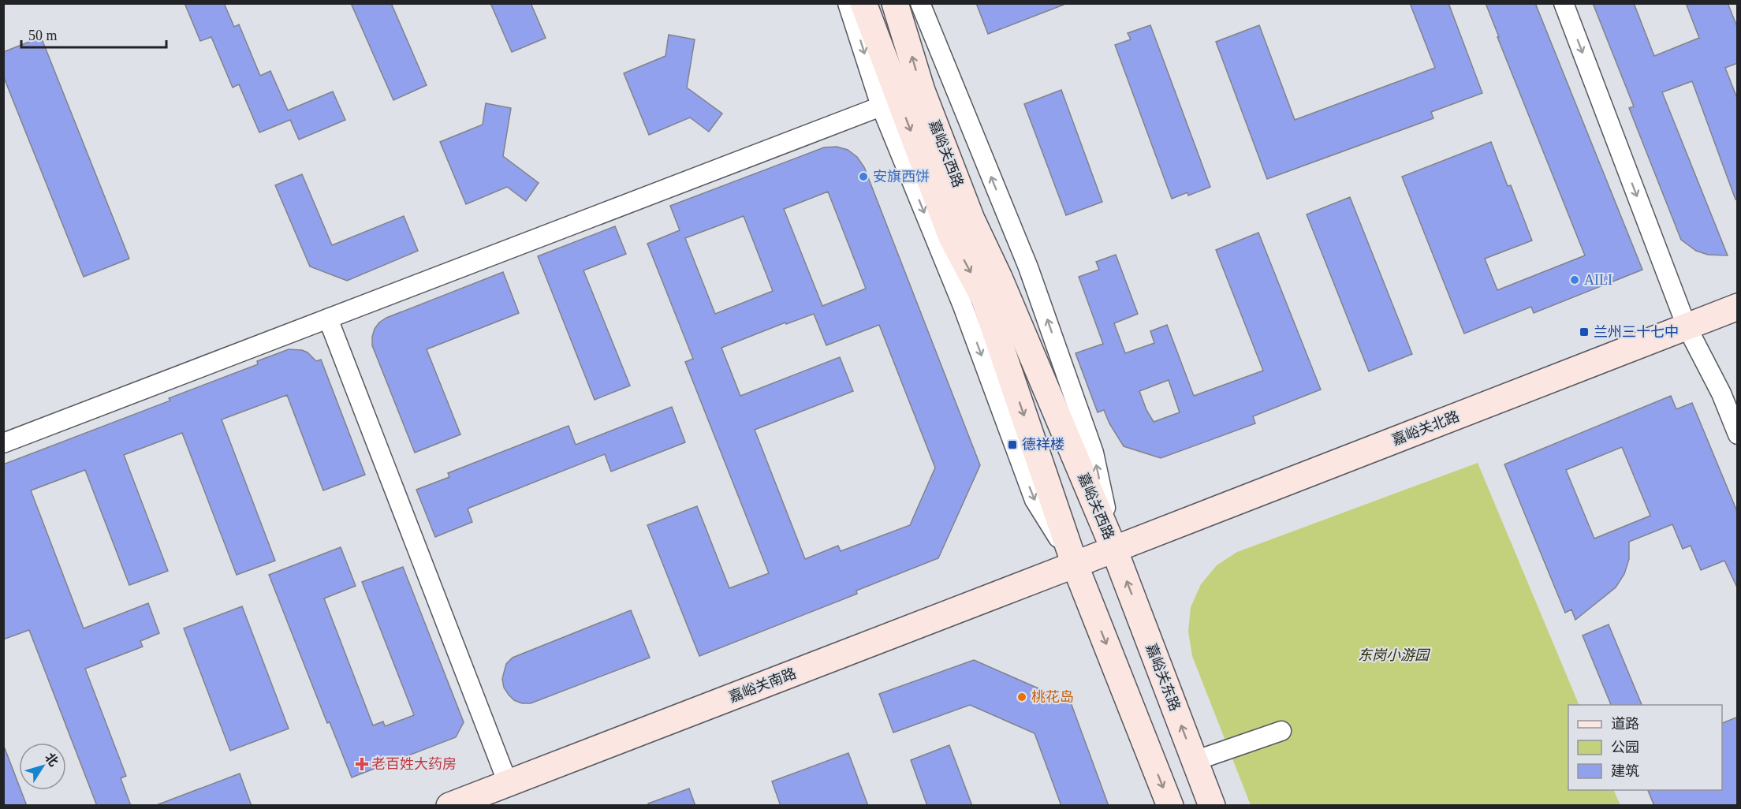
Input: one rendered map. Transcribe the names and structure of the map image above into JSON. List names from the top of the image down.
{
  "streets": {
    "main road": [
      "嘉峪关西路",
      "嘉峪关北路",
      "嘉峪关东路",
      "嘉峪关南路"
    ]
  },
  "crossings": [
    ["嘉峪关西路", "嘉峪关北路"],
    ["嘉峪关西路", "嘉峪关东路"],
    ["嘉峪关西路", "嘉峪关南路"],
    ["嘉峪关北路", "嘉峪关东路"],
    ["嘉峪关北路", "嘉峪关南路"]
  ],
  "parks": ["东岗小游园"],
  "places": {
    "other": ["安旗西饼", "AILI", "桃花岛"],
    "transit": ["兰州三十七中", "德祥楼"],
    "health": ["老百姓大药房"]
  },
  "legend": ["道路", "公园", "建筑"],
  "scale_bar": "50 m",
  "north": "top right"
}
